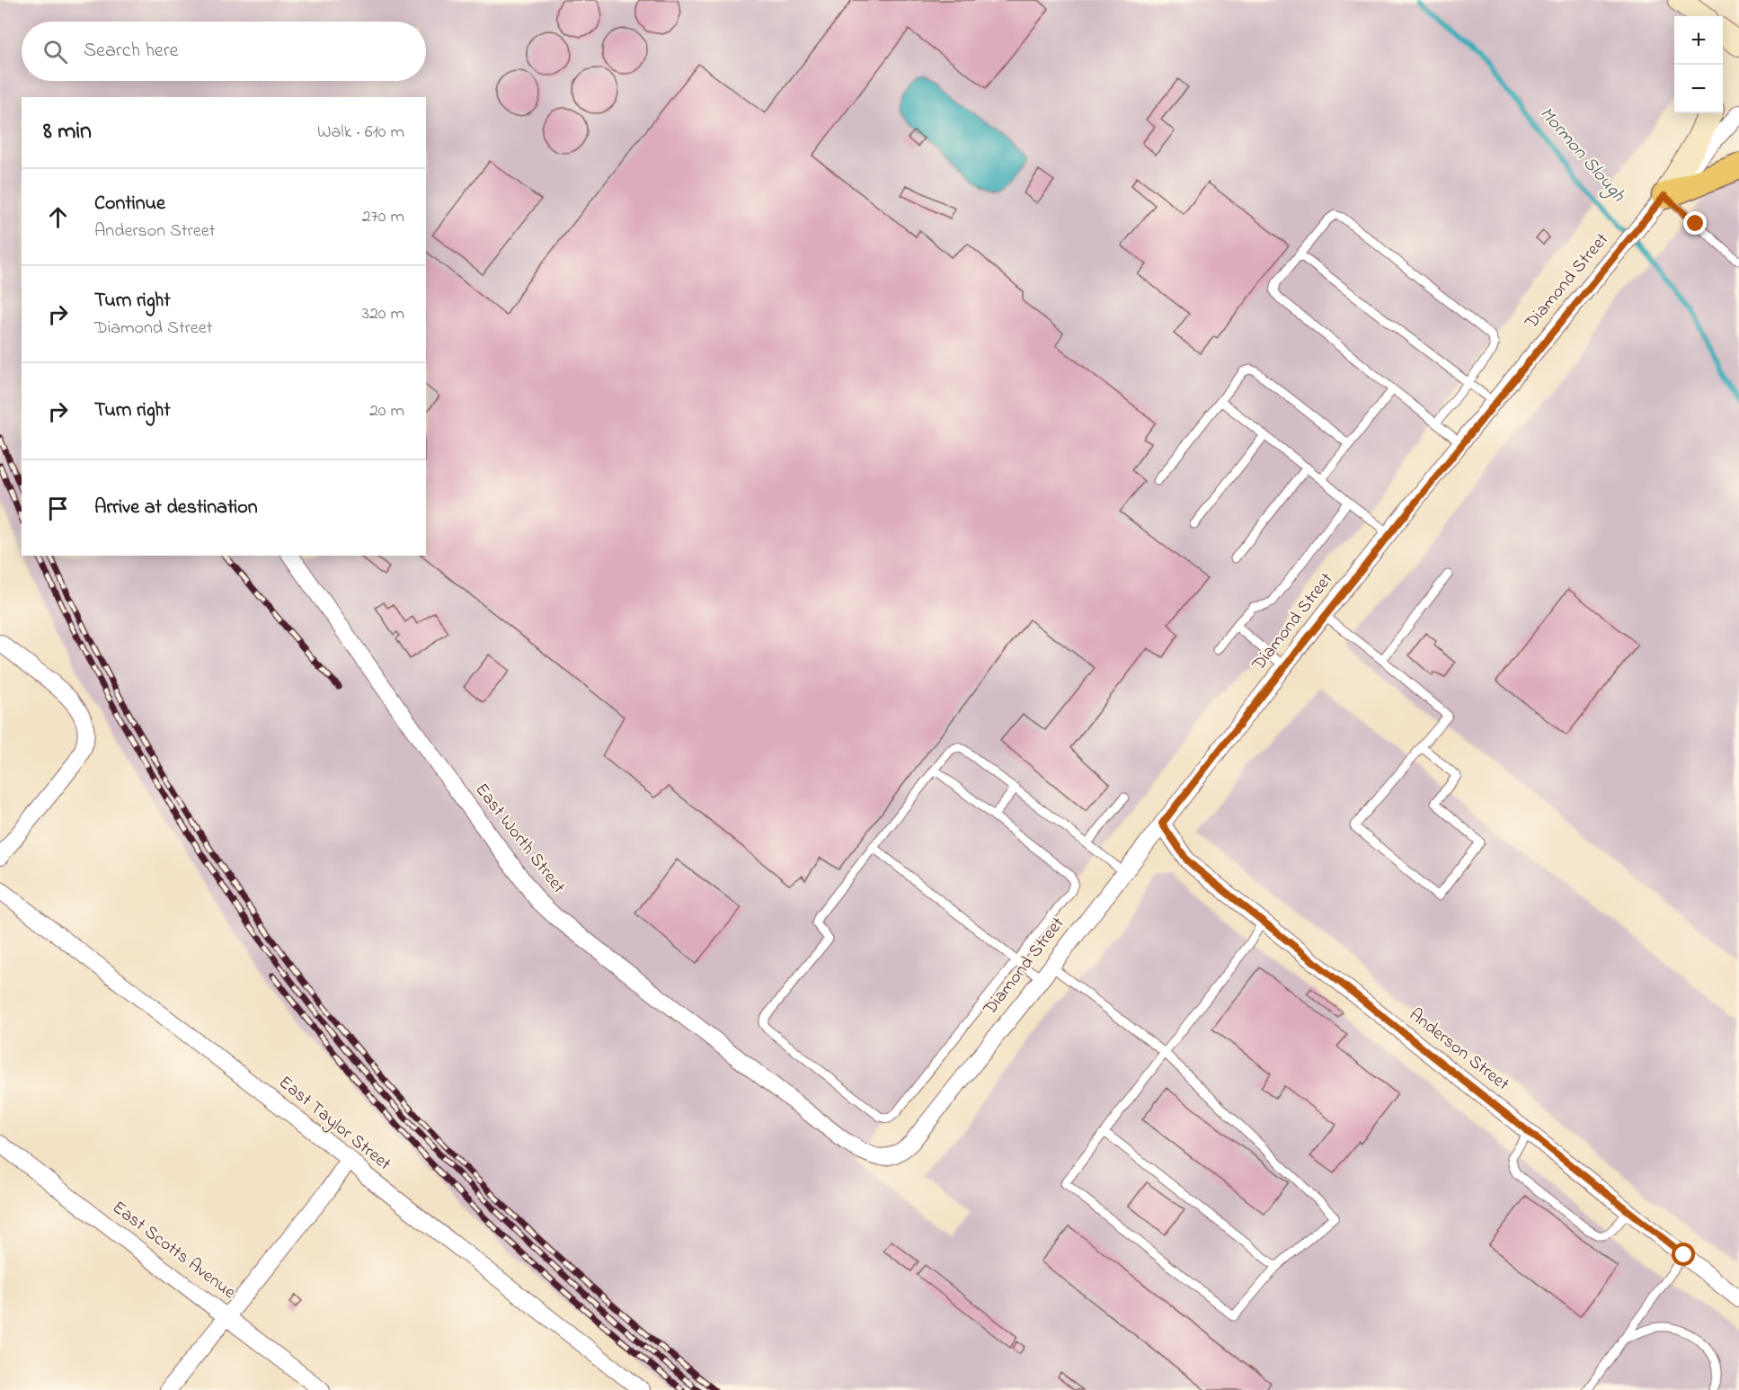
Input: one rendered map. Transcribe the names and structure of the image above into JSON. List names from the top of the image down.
{
  "streets": {
    "street": [
      "Diamond Street",
      "East Worth Street",
      "Anderson Street",
      "East Taylor Street",
      "East Scotts Avenue"
    ]
  },
  "crossings": [
    ["Diamond Street", "East Worth Street"],
    ["Diamond Street", "Anderson Street"]
  ],
  "water": ["Mormon Slough"],
  "page": {
    "map_buttons": ["+", "−"],
    "search": "Search here",
    "heading": ["8 min", "Walk · 610 m"],
    "list": [
      ["Continue", "Anderson Street", "270 m"],
      ["Turn right", "Diamond Street", "320 m"],
      ["Turn right", "20 m"],
      "Arrive at destination"
    ]
  }
}
